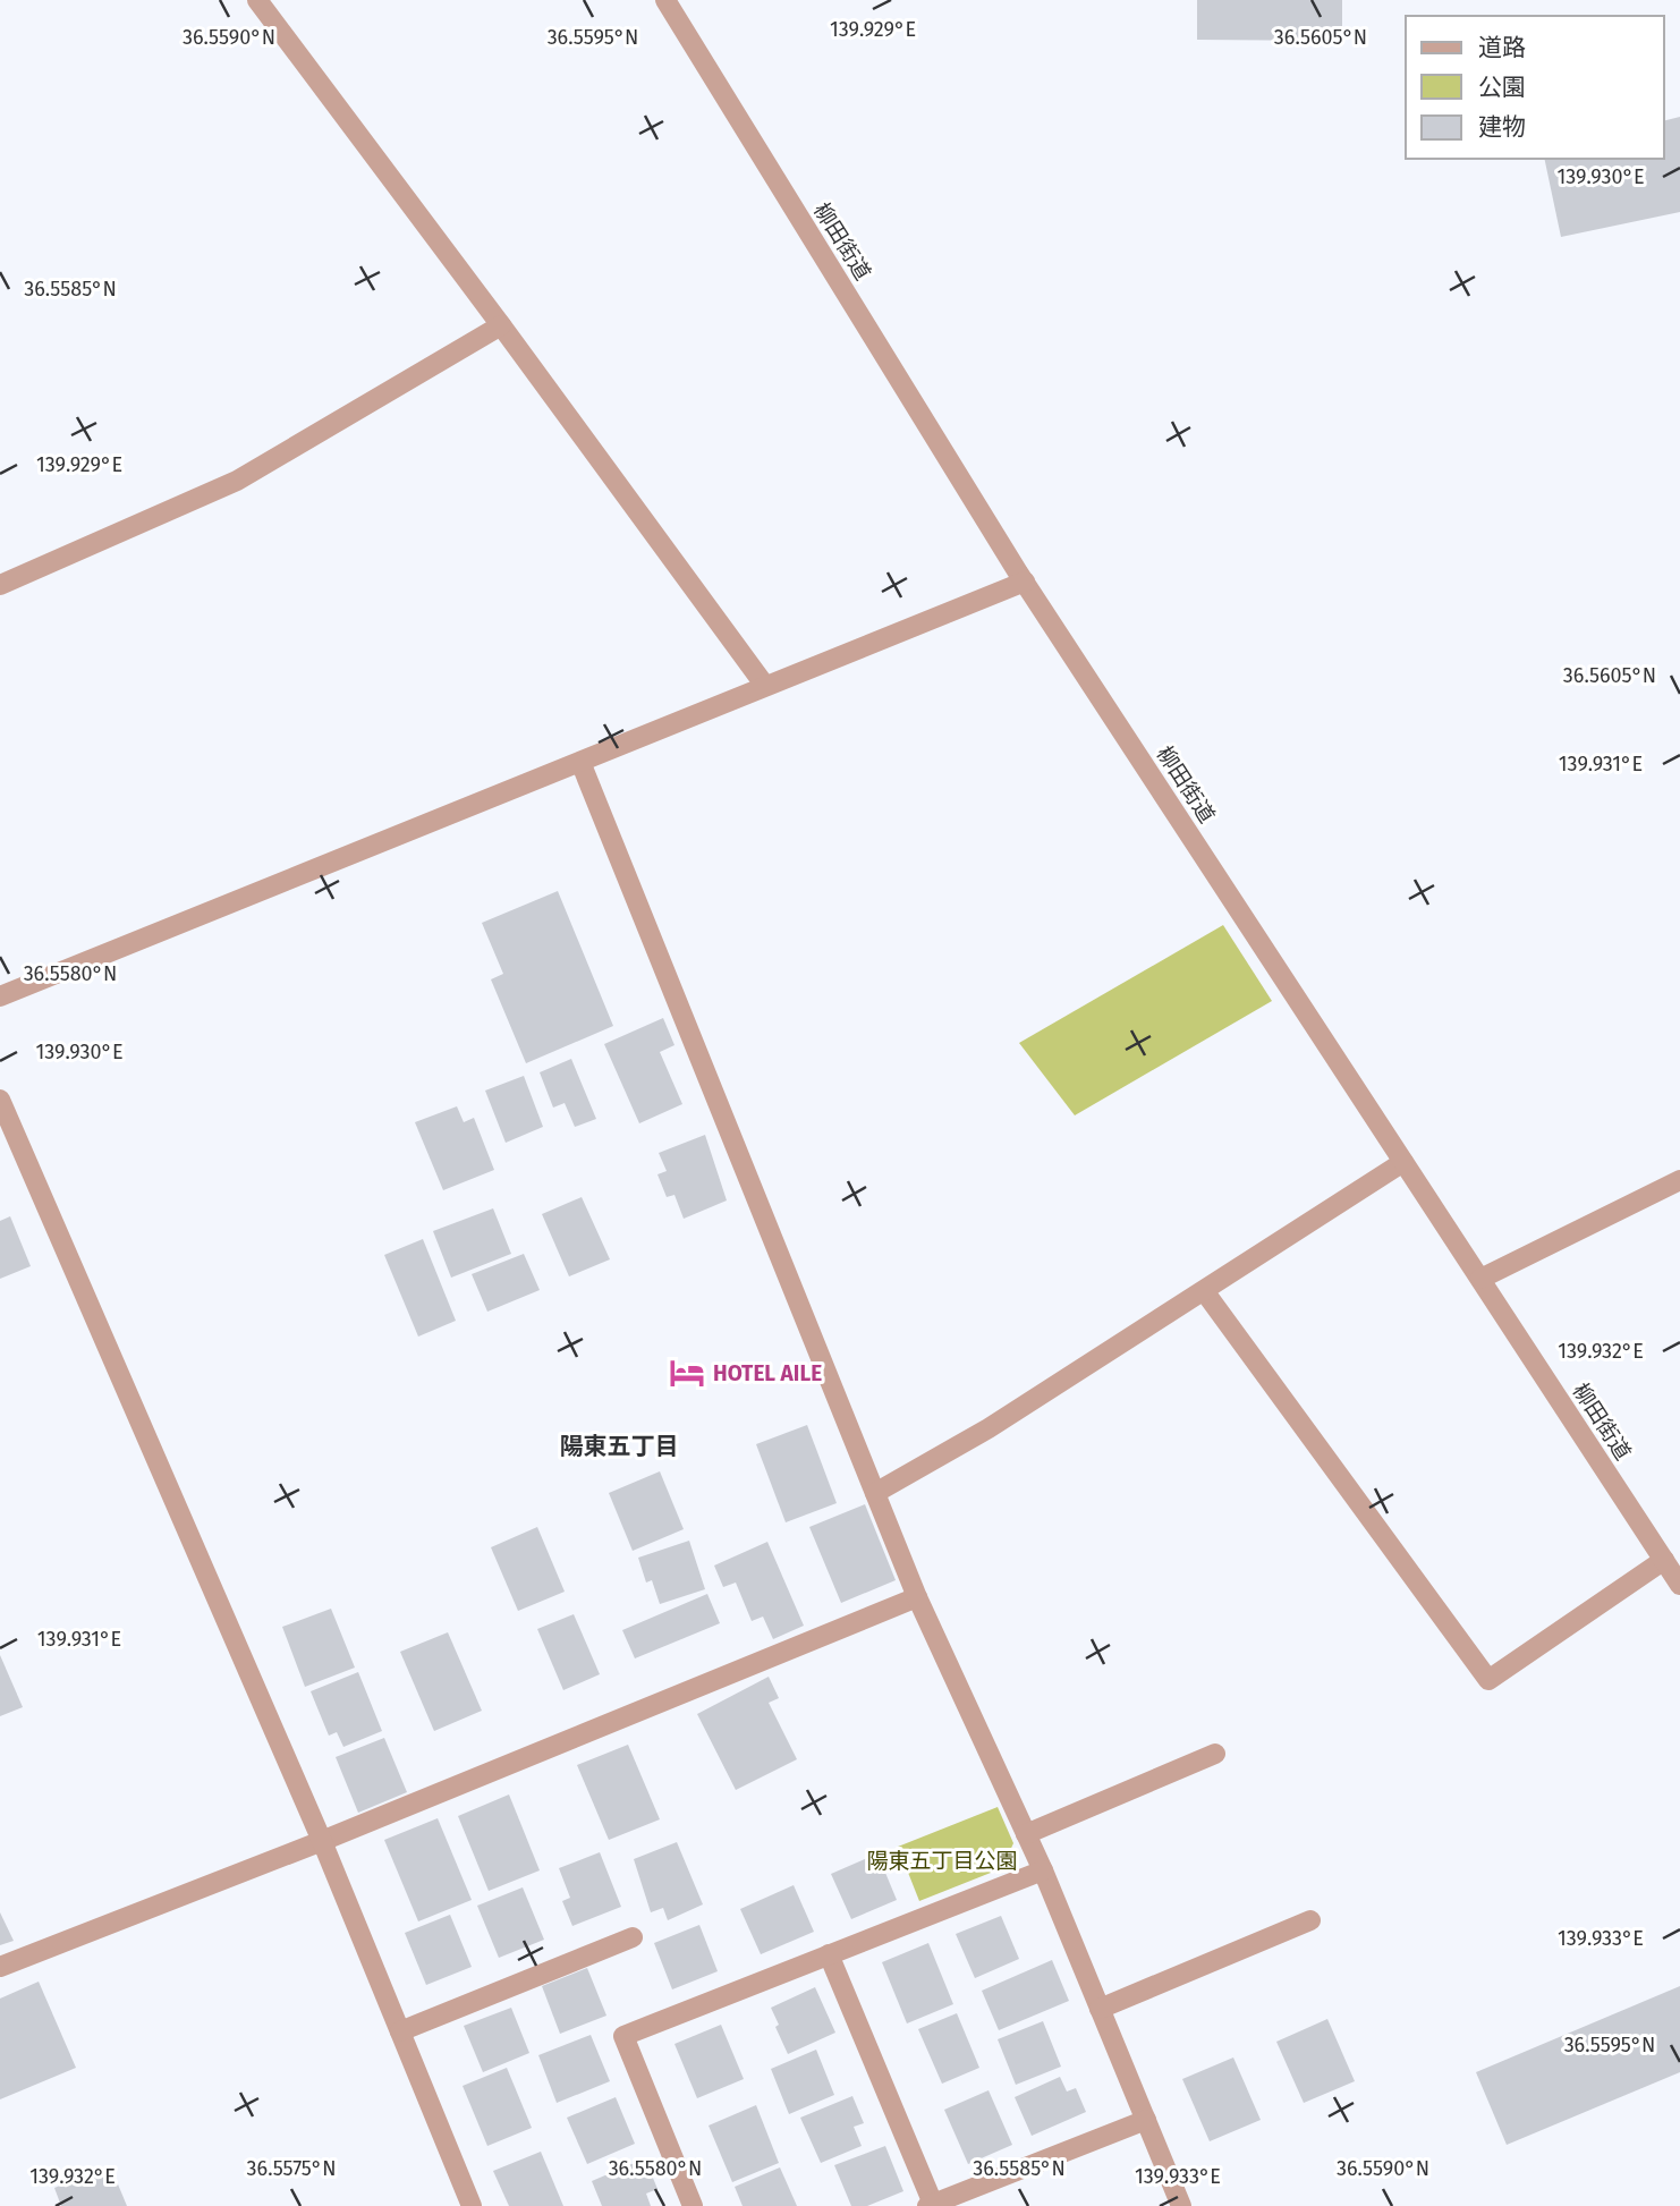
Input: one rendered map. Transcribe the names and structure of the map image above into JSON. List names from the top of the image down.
{
  "streets": {
    "street": ["柳田街道"]
  },
  "districts": ["陽東五丁目"],
  "parks": ["陽東五丁目公園"],
  "places": {
    "hotel": ["HOTEL AILE"]
  },
  "legend": ["道路", "公園", "建物"],
  "coordinates": [
    "139.929°E",
    "36.5590°N",
    "36.5595°N",
    "36.5605°N",
    "139.930°E",
    "36.5585°N",
    "139.931°E",
    "36.5580°N",
    "139.932°E",
    "139.933°E",
    "36.5575°N"
  ]
}
